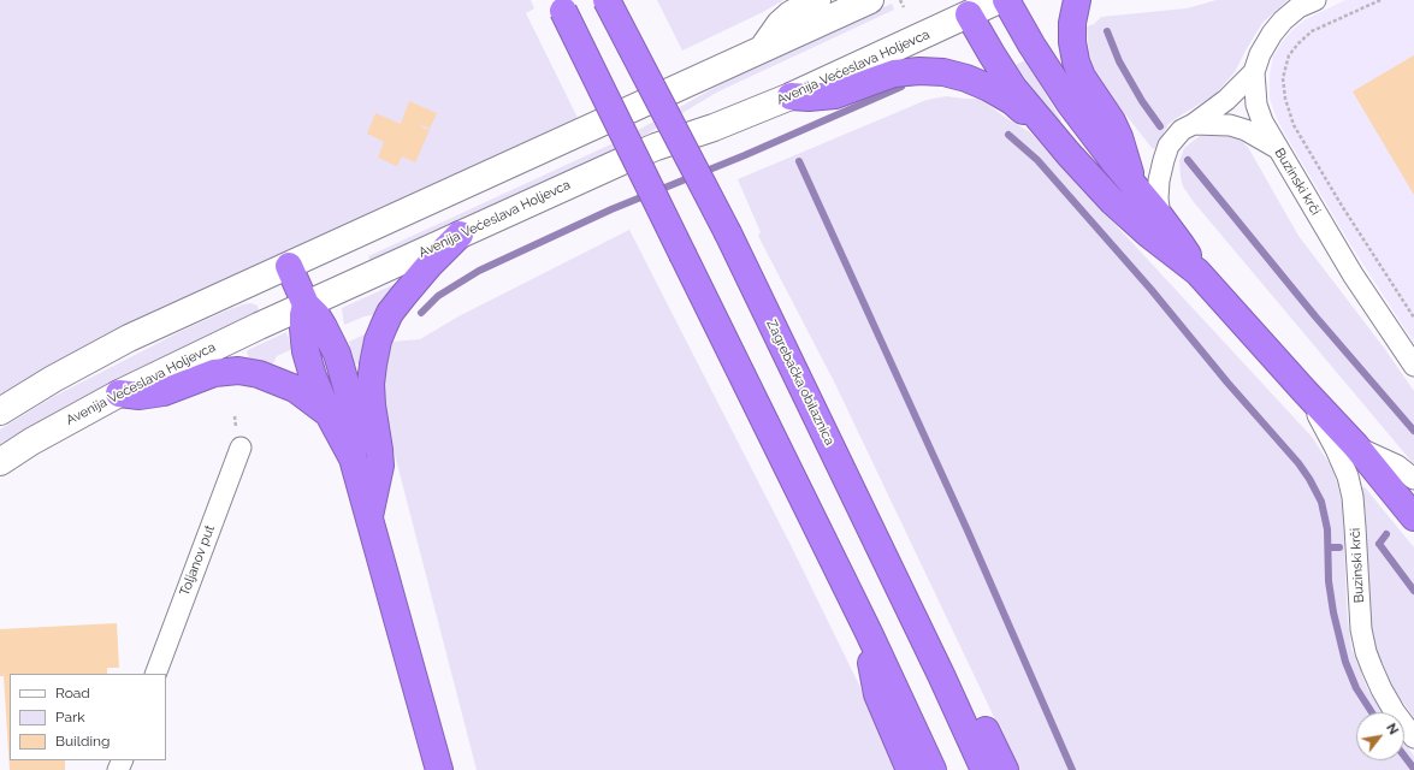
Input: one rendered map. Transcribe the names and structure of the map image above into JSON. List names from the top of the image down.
{
  "streets": {
    "highway": ["Zagrebačka obilaznica"],
    "main road": ["Avenija Većeslava Holjevca"],
    "street": ["Buzinski krči", "Toljanov put"]
  },
  "legend": ["Road", "Park", "Building"],
  "north": "top right"
}
